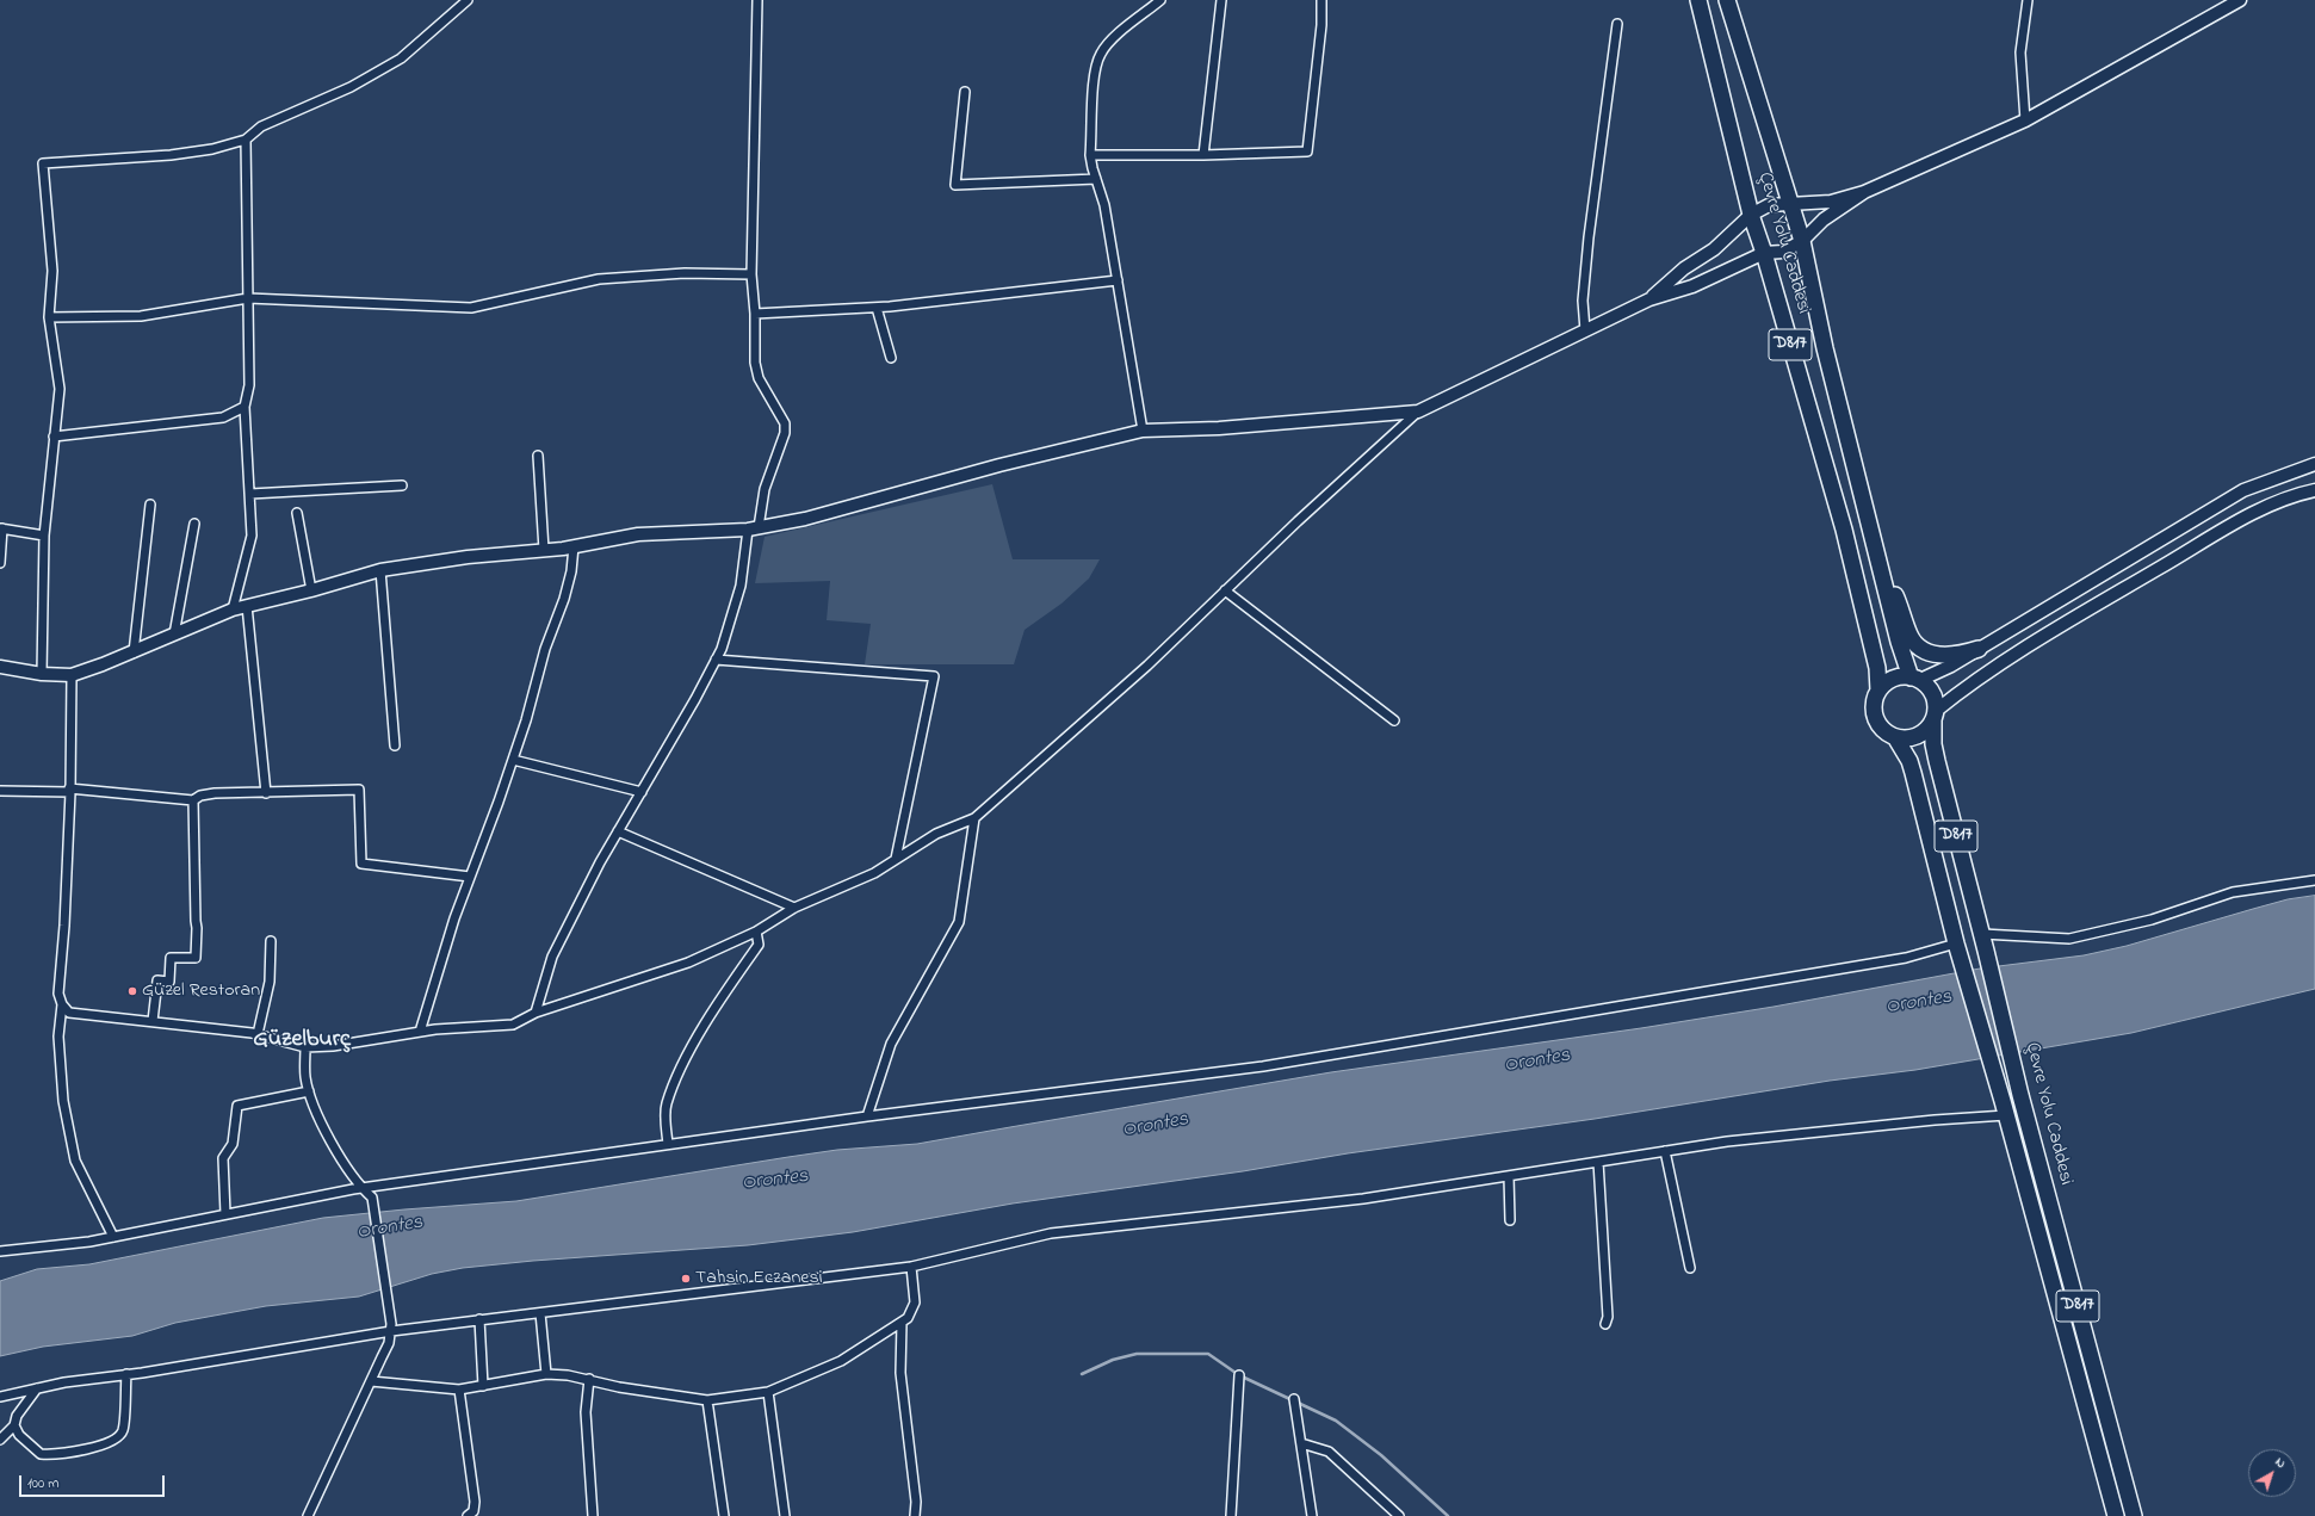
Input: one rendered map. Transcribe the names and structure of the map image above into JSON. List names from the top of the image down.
{
  "streets": {
    "highway": ["Çevre Yolu Caddesi", "D817"]
  },
  "districts": ["Güzelburç"],
  "water": ["Orontes"],
  "places": ["Güzel Restoran", "Tahsin Eczanesi"],
  "scale_bar": "100 m",
  "north": "top right"
}
